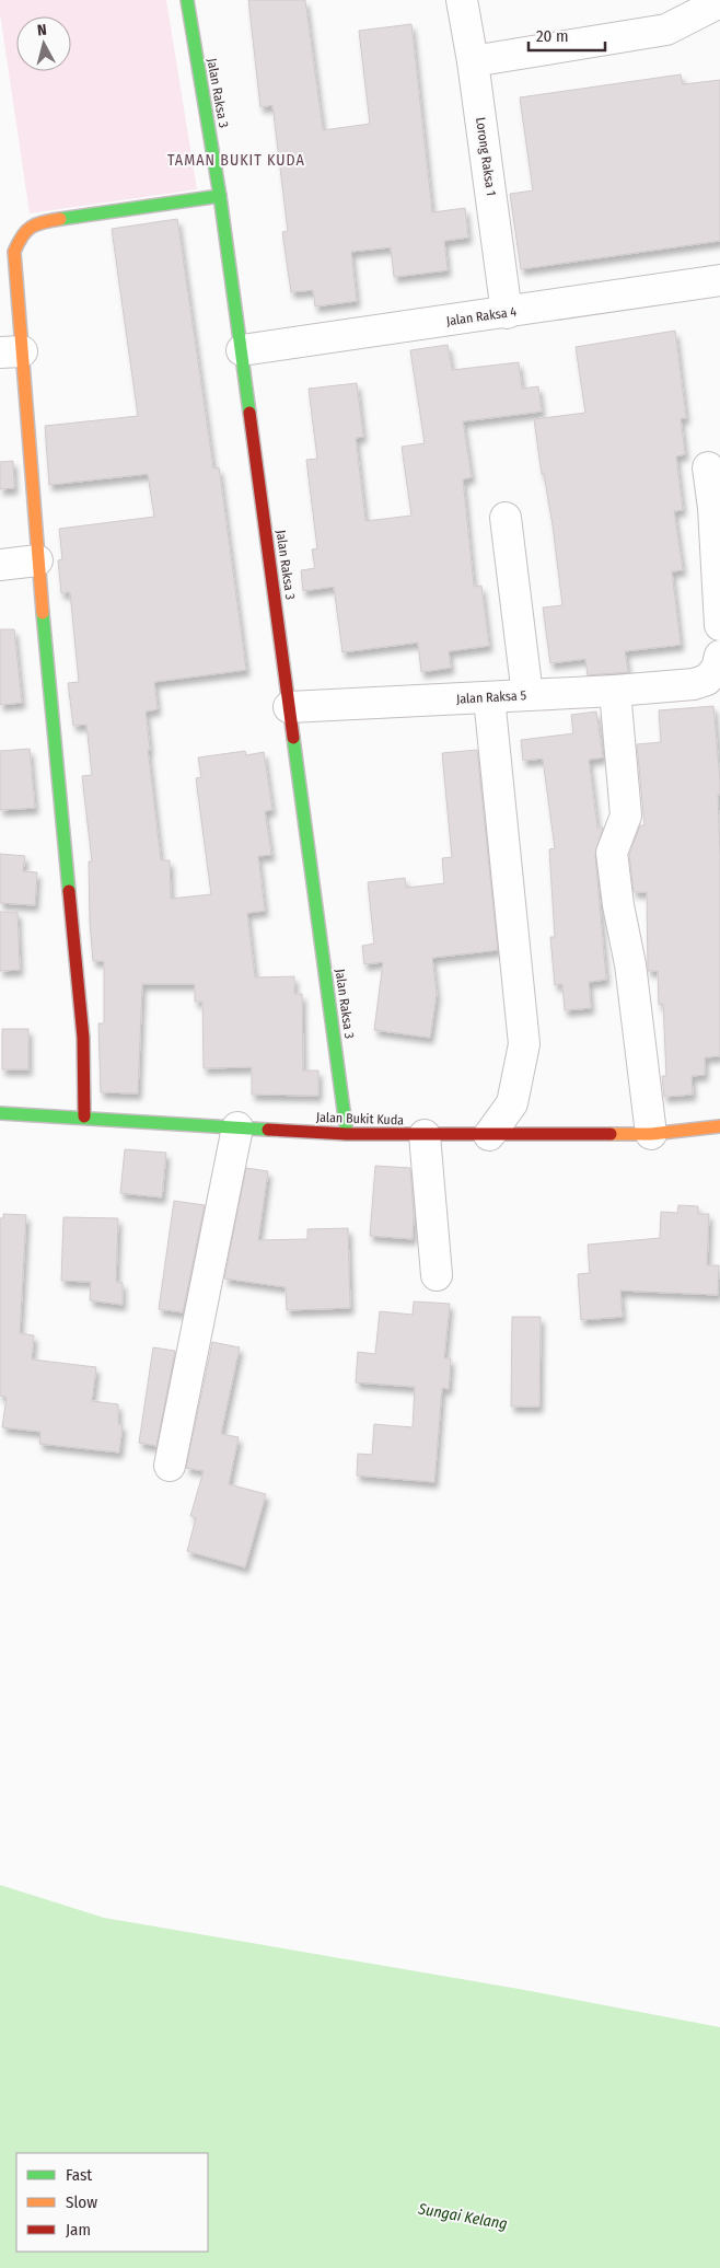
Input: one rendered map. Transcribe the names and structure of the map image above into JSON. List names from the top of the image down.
{
  "streets": {
    "street": [
      "Jalan Raksa 3",
      "Lorong Raksa 1",
      "Jalan Raksa 4",
      "Jalan Raksa 5",
      "Jalan Bukit Kuda"
    ]
  },
  "crossings": [
    ["Jalan Raksa 3", "Jalan Raksa 4"],
    ["Jalan Raksa 3", "Jalan Raksa 5"],
    ["Jalan Raksa 3", "Jalan Bukit Kuda"],
    ["Lorong Raksa 1", "Jalan Raksa 4"]
  ],
  "districts": ["TAMAN BUKIT KUDA"],
  "water": ["Sungai Kelang"],
  "legend": ["Fast", "Slow", "Jam"],
  "scale_bar": "20 m",
  "north": "top"
}
